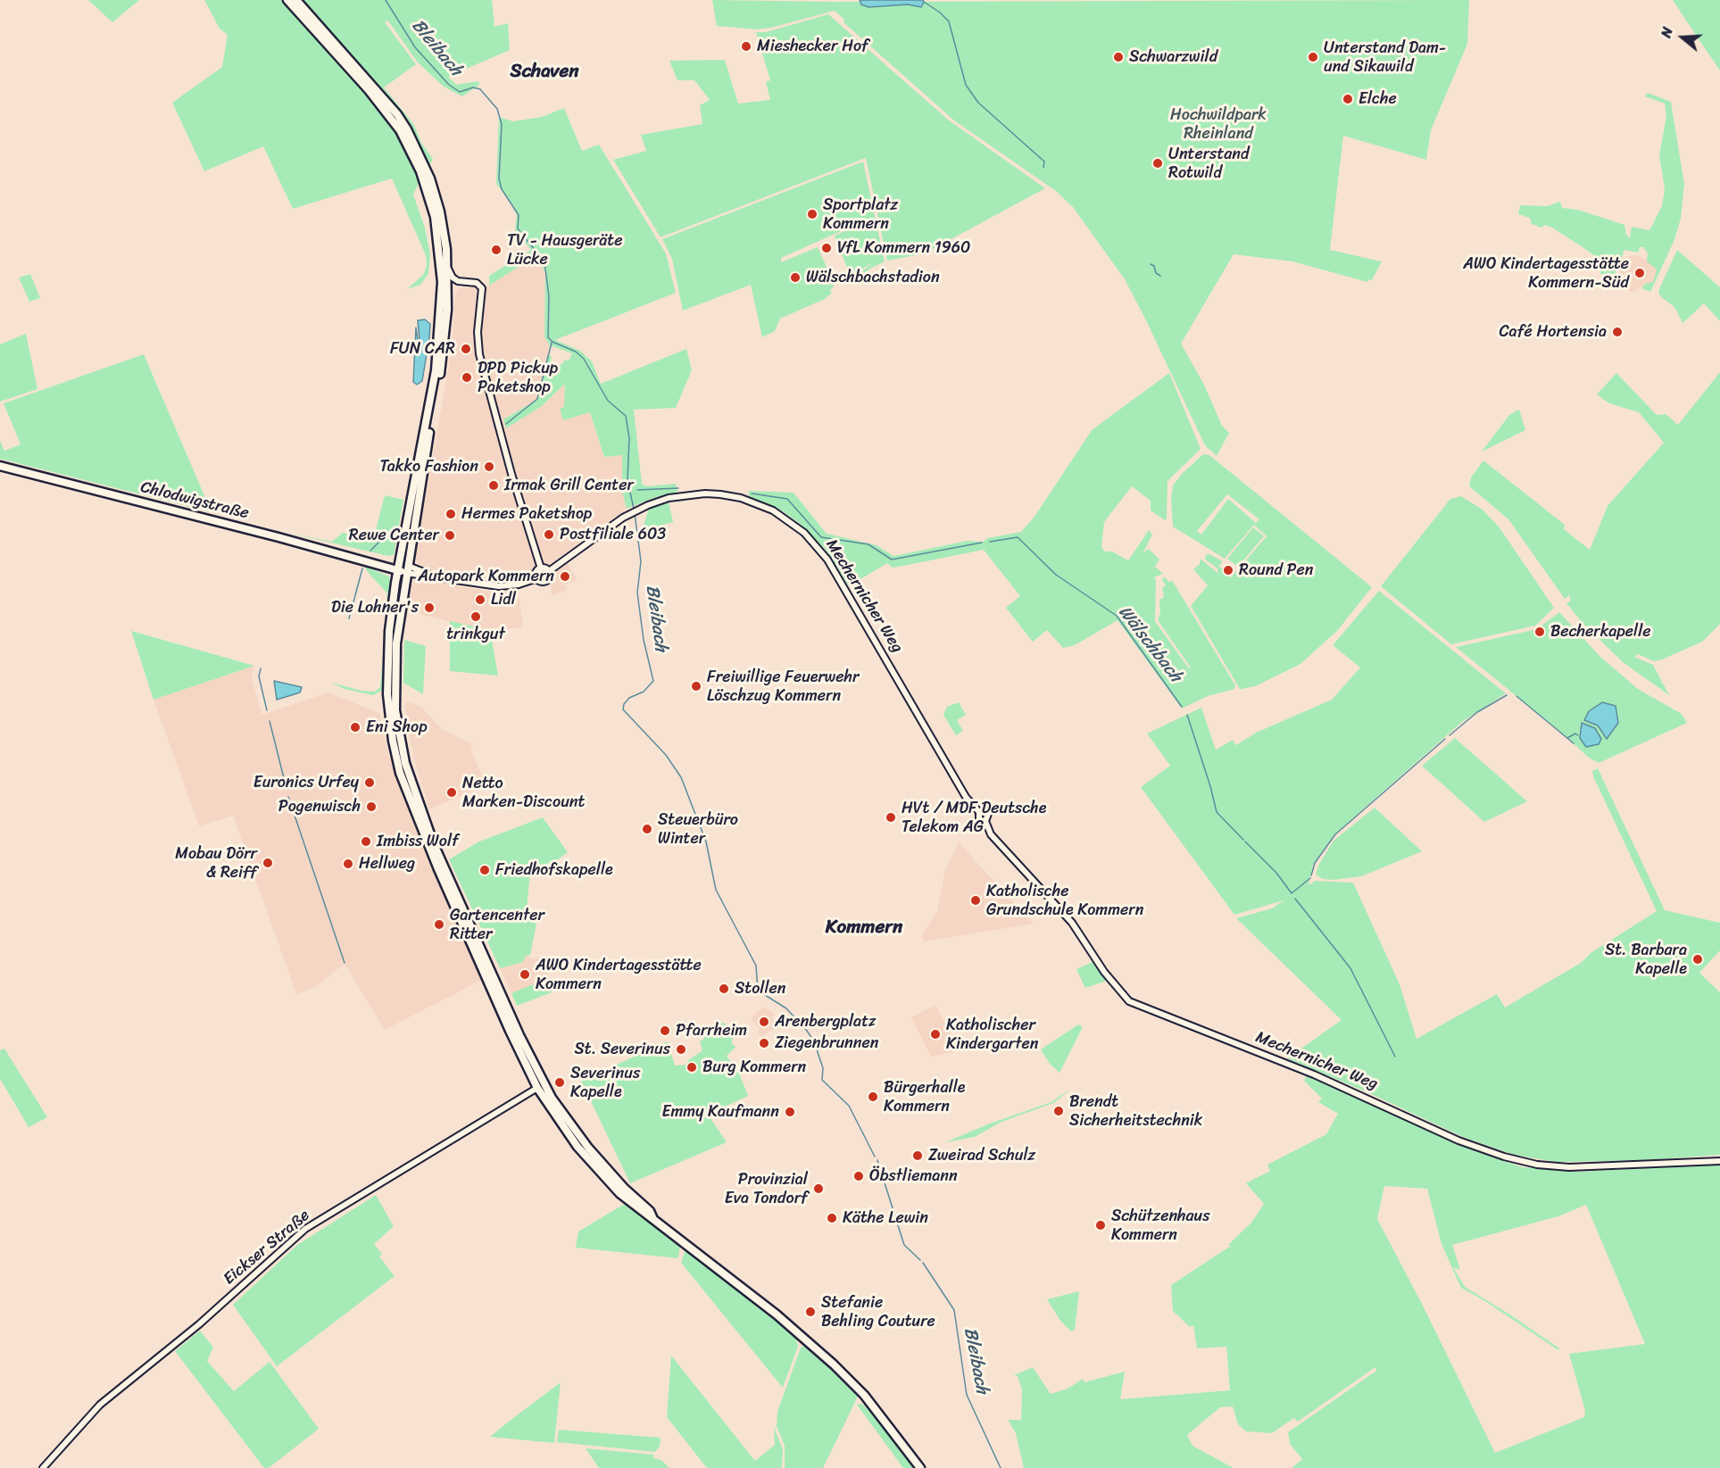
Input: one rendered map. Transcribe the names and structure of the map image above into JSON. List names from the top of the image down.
{
  "streets": {
    "main road": ["Chlodwigstraße"],
    "street": ["Mechernicher Weg", "Eickser Straße"]
  },
  "districts": ["Schaven", "Kommern"],
  "water": ["Bleibach", "Wälschbach"],
  "parks": ["Hochwildpark Rheinland"],
  "places": [
    "Mieshecker Hof",
    "Schwarzwild",
    "Unterstand Dam- und Sikawild",
    "Elche",
    "Unterstand Rotwild",
    "Sportplatz Kommern",
    "VfL Kommern 1960",
    "TV - Hausgeräte Lücke",
    "AWO Kindertagesstätte Kommern-Süd",
    "Wälschbachstadion",
    "Café Hortensia",
    "FUN CAR",
    "DPD Pickup Paketshop",
    "Takko Fashion",
    "Irmak Grill Center",
    "Hermes Paketshop",
    "Postfiliale 603",
    "Rewe Center",
    "Round Pen",
    "Autopark Kommern",
    "Lidl",
    "Die Lohner's",
    "trinkgut",
    "Becherkapelle",
    "Freiwillige Feuerwehr Löschzug Kommern",
    "Eni Shop",
    "Euronics Urfey",
    "Netto Marken-Discount",
    "Pogenwisch",
    "HVt / MDF Deutsche Telekom AG",
    "Steuerbüro Winter",
    "Imbiss Wolf",
    "Mobau Dörr & Reiff",
    "Hellweg",
    "Friedhofskapelle",
    "Katholische Grundschule Kommern",
    "Gartencenter Ritter",
    "St. Barbara Kapelle",
    "AWO Kindertagesstätte Kommern",
    "Stollen",
    "Arenbergplatz",
    "Pfarrheim",
    "Katholischer Kindergarten",
    "Ziegenbrunnen",
    "St. Severinus",
    "Burg Kommern",
    "Severinus Kapelle",
    "Bürgerhalle Kommern",
    "Brendt Sicherheitstechnik",
    "Emmy Kaufmann",
    "Zweirad Schulz",
    "Öbstliemann",
    "Provinzial Eva Tondorf",
    "Käthe Lewin",
    "Schützenhaus Kommern",
    "Stefanie Behling Couture"
  ],
  "north": "left"
}
